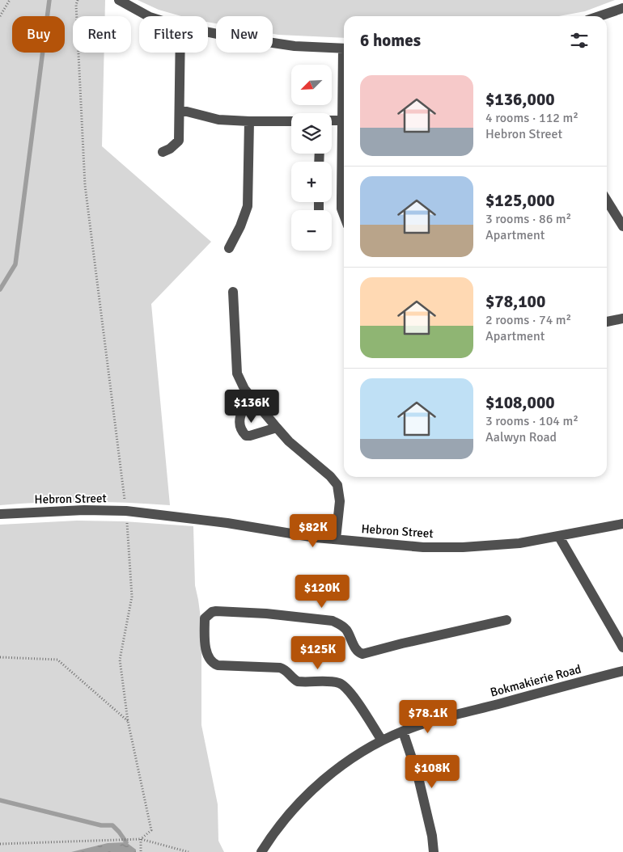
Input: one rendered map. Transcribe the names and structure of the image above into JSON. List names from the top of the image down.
{
  "streets": {
    "street": ["Hebron Street", "Bokmakierie Road"]
  },
  "north": "bottom left",
  "page": {
    "chip": [
      "Buy",
      "Rent",
      "Filters",
      "New"
    ],
    "heading": "6 homes",
    "map_buttons": ["+", "−"],
    "list": [
      {
        "name": "$136,000",
        "note": "4 rooms · 112 m² · Hebron Street"
      },
      {
        "name": "$125,000",
        "note": "3 rooms · 86 m² · Apartment"
      },
      {
        "name": "$78,100",
        "note": "2 rooms · 74 m² · Apartment"
      },
      {
        "name": "$108,000",
        "note": "3 rooms · 104 m² · Aalwyn Road"
      }
    ],
    "price": [
      "$136K",
      "$82K",
      "$120K",
      "$125K",
      "$78.1K",
      "$108K"
    ]
  }
}
